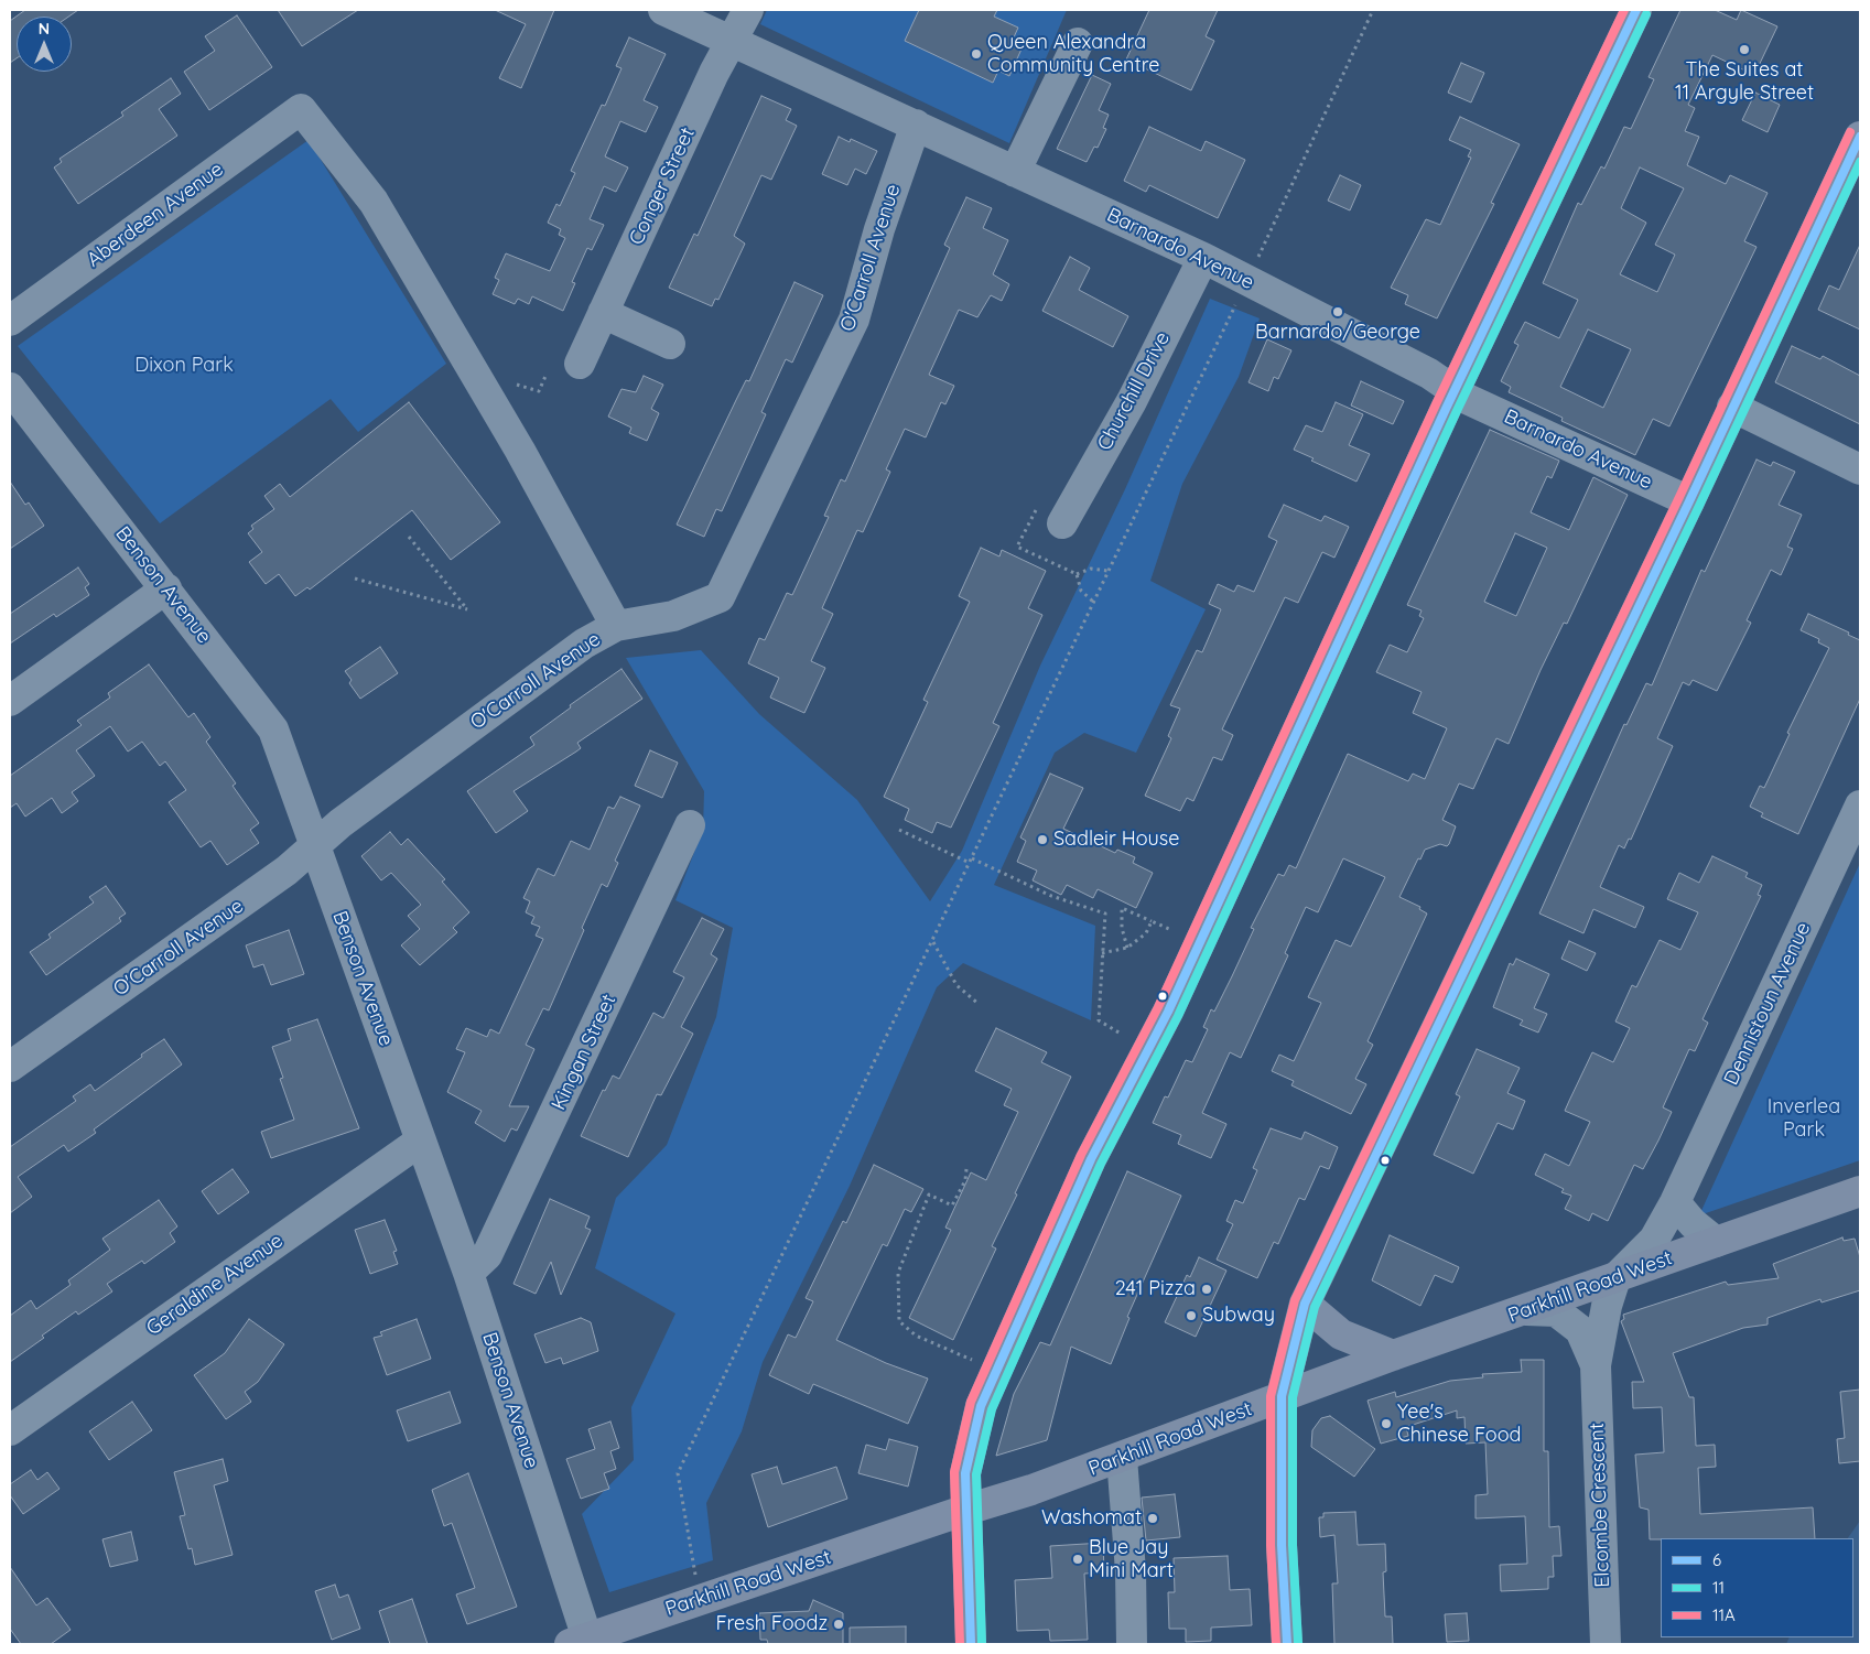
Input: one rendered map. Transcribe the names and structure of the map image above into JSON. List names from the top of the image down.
{
  "streets": {
    "main road": ["Parkhill Road West"],
    "street": [
      "Conger Street",
      "Aberdeen Avenue",
      "Barnardo Avenue",
      "O'Carroll Avenue",
      "Churchill Drive",
      "Benson Avenue",
      "Dennistoun Avenue",
      "Kingan Street",
      "Geraldine Avenue",
      "Elcombe Crescent"
    ]
  },
  "crossings": [
    ["Conger Street", "Barnardo Avenue"],
    ["Aberdeen Avenue", "O'Carroll Avenue"],
    ["Barnardo Avenue", "O'Carroll Avenue"],
    ["Barnardo Avenue", "Churchill Drive"],
    ["O'Carroll Avenue", "Benson Avenue"],
    ["Benson Avenue", "Kingan Street"],
    ["Benson Avenue", "Geraldine Avenue"],
    ["Benson Avenue", "Parkhill Road West"],
    ["Dennistoun Avenue", "Parkhill Road West"],
    ["Dennistoun Avenue", "Elcombe Crescent"],
    ["Parkhill Road West", "Elcombe Crescent"]
  ],
  "parks": ["Dixon Park", "Inverlea Park"],
  "places": [
    "The Suites at 11 Argyle Street",
    "Queen Alexandra Community Centre",
    "Barnardo/George",
    "Sadleir House",
    "241 Pizza",
    "Subway",
    "Yee's Chinese Food",
    "Washomat",
    "Blue Jay Mini Mart",
    "Fresh Foodz"
  ],
  "lines": ["transit line 6", "transit line 11A", "transit line 11"],
  "legend": ["6", "11", "11A"],
  "north": "top"
}
